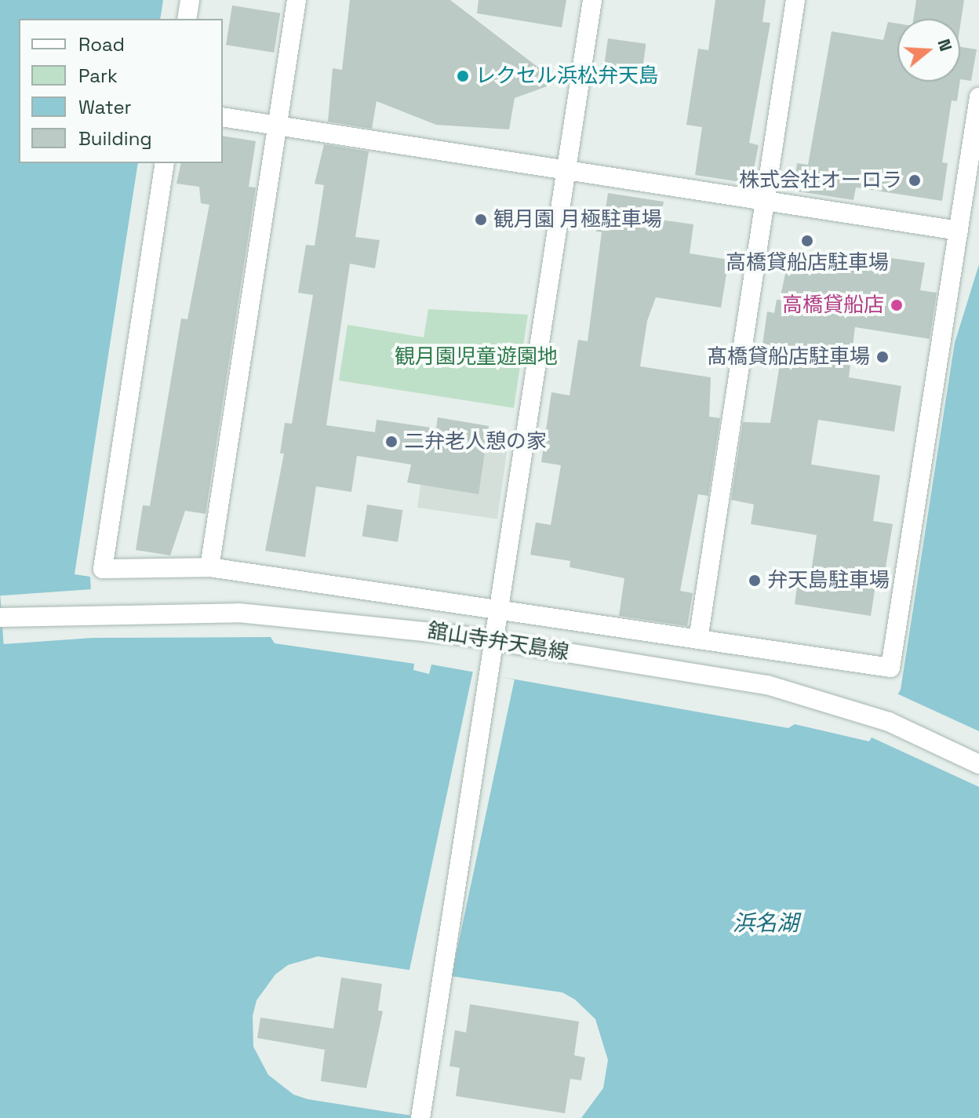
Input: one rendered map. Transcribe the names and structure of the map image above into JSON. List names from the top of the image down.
{
  "streets": {
    "street": ["舘山寺弁天島線"]
  },
  "water": ["浜名湖"],
  "parks": ["観月園児童遊園地"],
  "places": [
    "レクセル浜松弁天島",
    "株式会社オーロラ",
    "観月園 月極駐車場",
    "高橋貸船店駐車場",
    "高橋貸船店",
    "髙橋貸船店駐車場",
    "二弁老人憩の家",
    "弁天島駐車場"
  ],
  "legend": [
    "Road",
    "Park",
    "Water",
    "Building"
  ],
  "north": "right"
}
